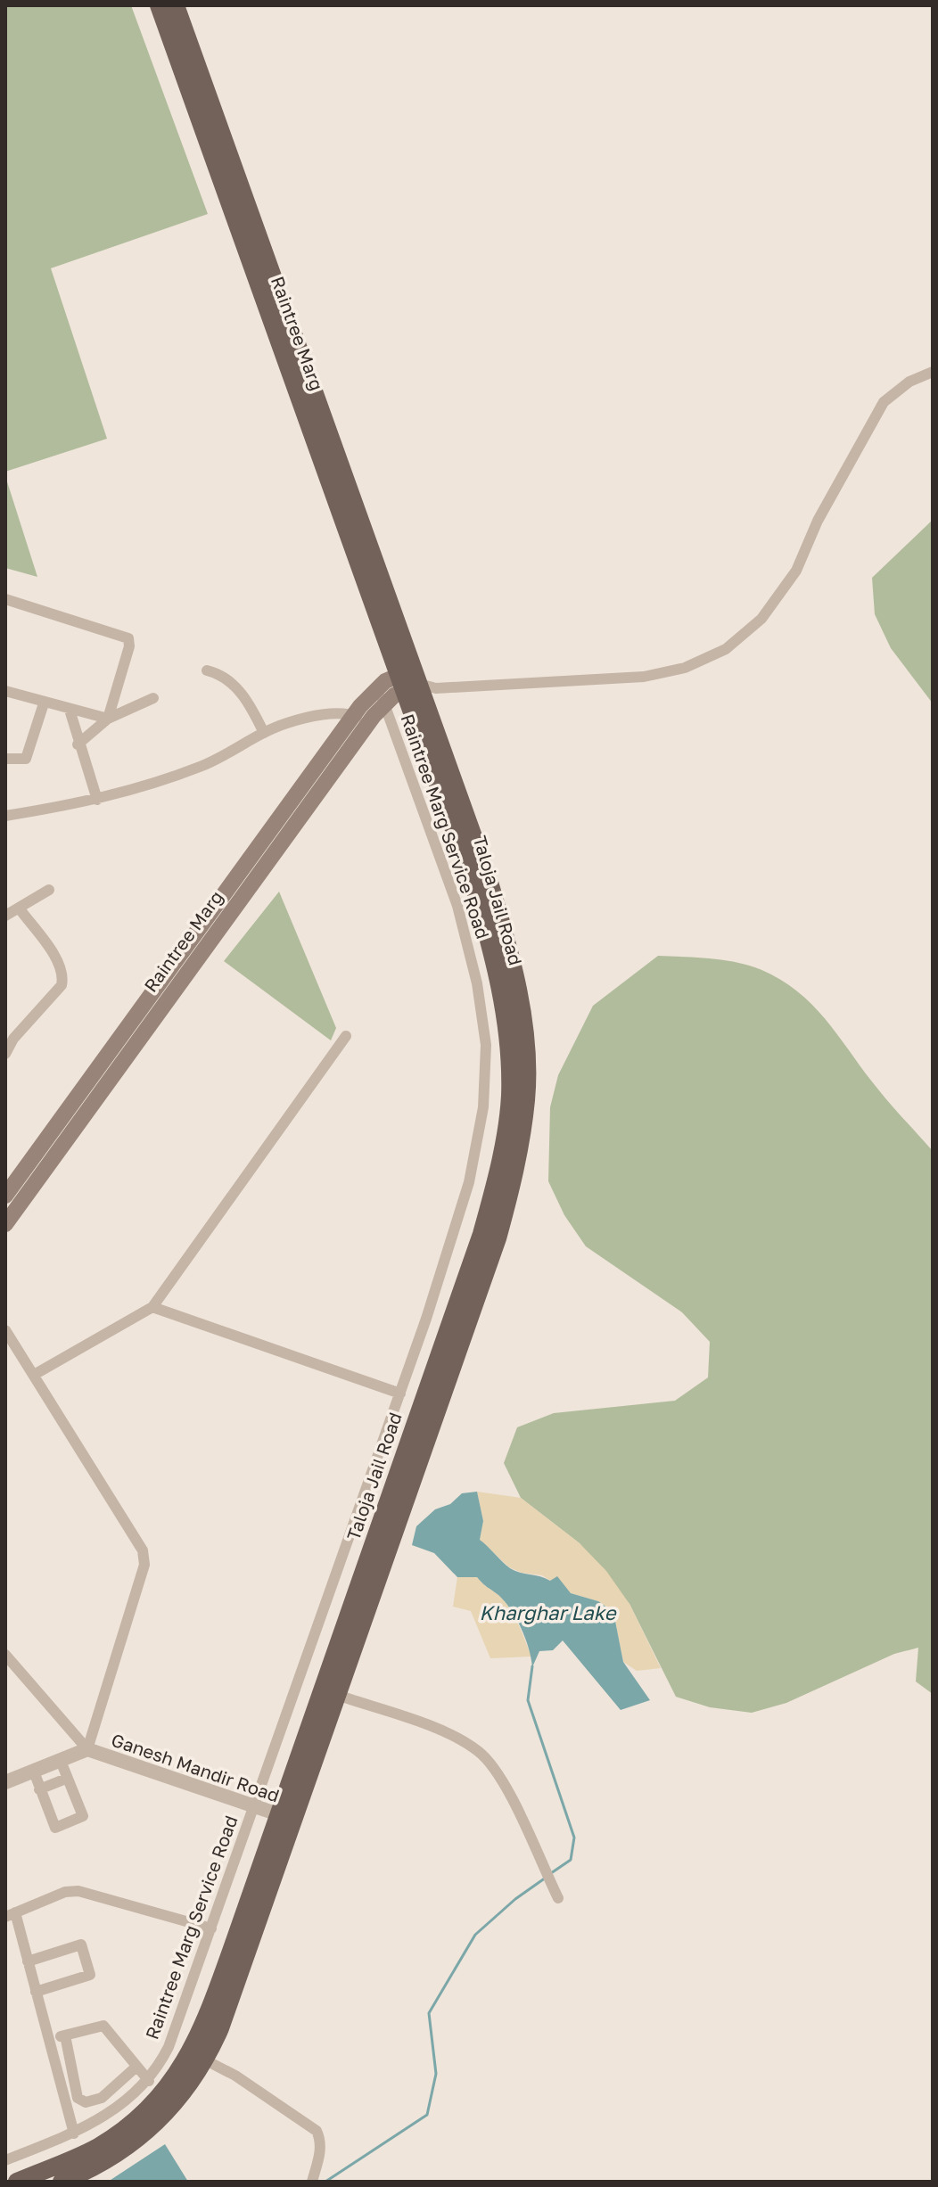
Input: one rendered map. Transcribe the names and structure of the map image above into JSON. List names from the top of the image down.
{
  "streets": {
    "main road": ["Raintree Marg", "Taloja Jail Road"],
    "street": ["Raintree Marg Service Road", "Ganesh Mandir Road"]
  },
  "crossings": [
    ["Raintree Marg", "Raintree Marg Service Road"],
    ["Raintree Marg", "Taloja Jail Road"],
    ["Raintree Marg Service Road", "Ganesh Mandir Road"],
    ["Taloja Jail Road", "Ganesh Mandir Road"]
  ],
  "water": ["Kharghar Lake"]
}
